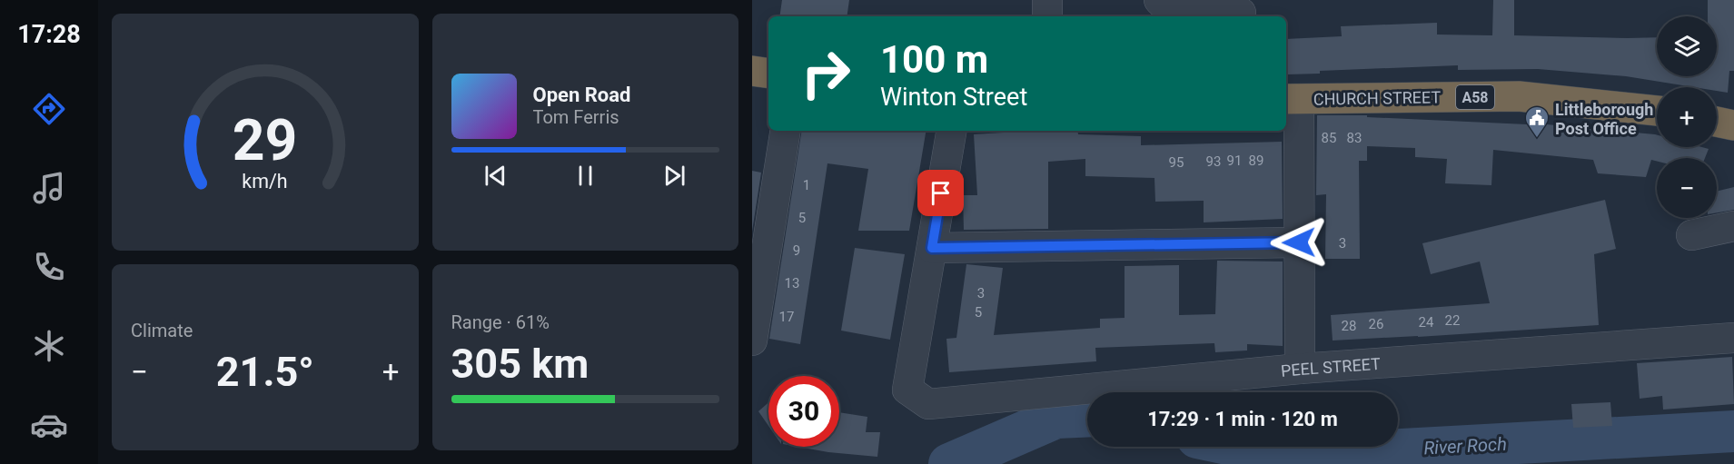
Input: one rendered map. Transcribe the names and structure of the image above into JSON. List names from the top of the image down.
{
  "streets": {
    "highway": ["A58", "CHURCH STREET"],
    "street": ["PEEL STREET"]
  },
  "water": ["River Roch"],
  "places": {
    "public building": ["Littleborough Post Office"]
  },
  "house_numbers": [
    "85",
    "83",
    "91",
    "89",
    "93",
    "95",
    "1",
    "5",
    "3",
    "9",
    "13",
    "3",
    "5",
    "17",
    "22",
    "24",
    "26",
    "28"
  ],
  "page": {
    "tabs": "17:28",
    "map_buttons": ["+", "−"],
    "turn": ["100 m", "Winton Street"],
    "song": ["Open Road", "Tom Ferris"],
    "tile": [
      "Climate",
      ["Range · 61%", "305 km"]
    ],
    "heat": ["−", "21.5°", "+"],
    "limit": "30",
    "trip": "17:29 · 1 min · 120 m",
    "gauge": ["29", "km/h"]
  }
}
